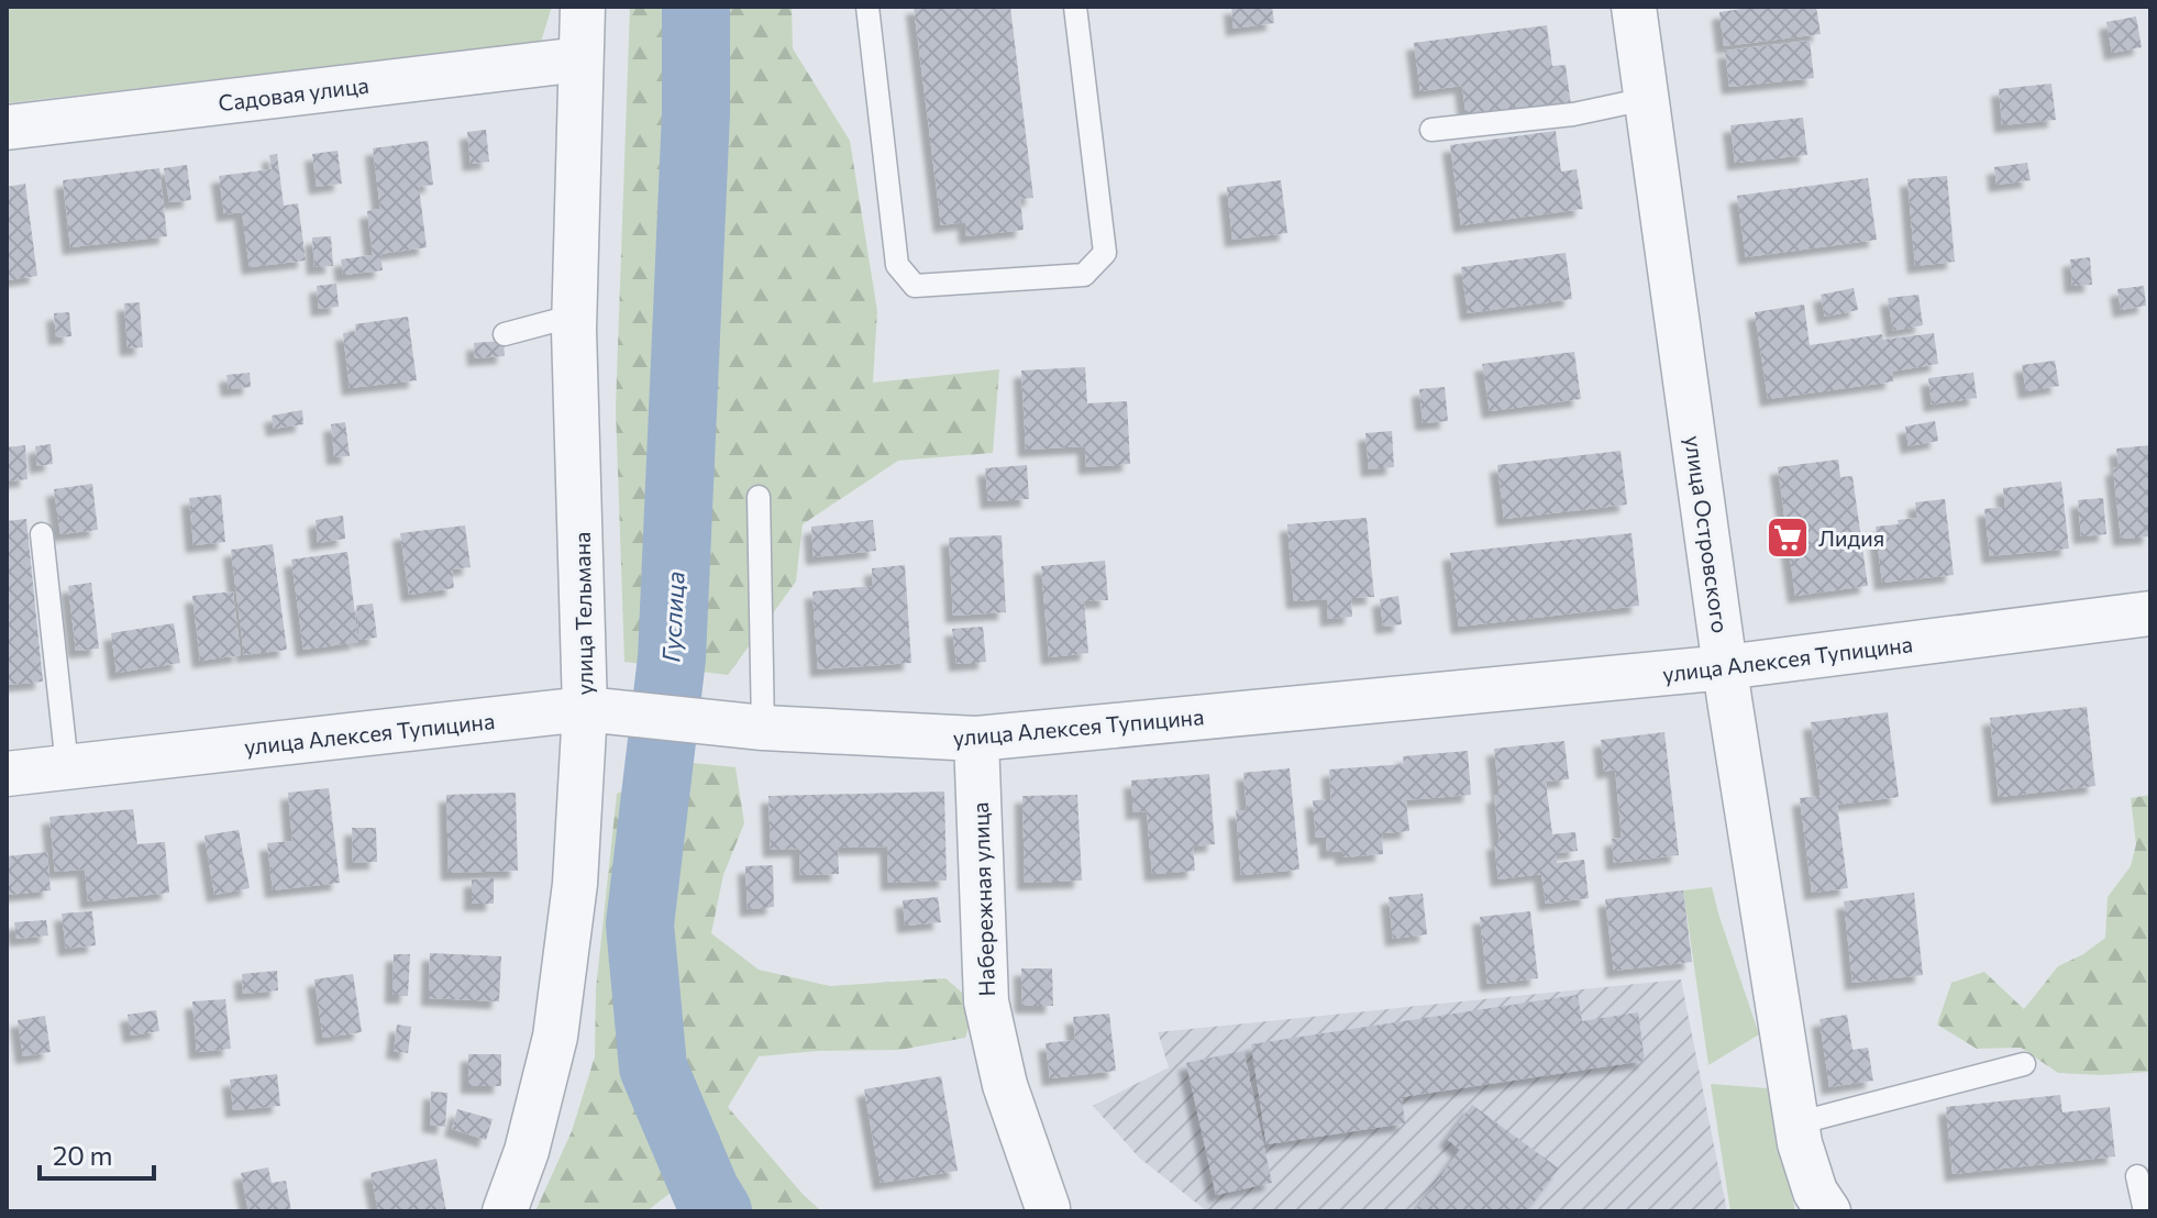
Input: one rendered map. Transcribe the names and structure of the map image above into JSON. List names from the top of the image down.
{
  "streets": {
    "street": [
      "Садовая улица",
      "улица Островского",
      "улица Тельмана",
      "улица Алексея Тупицина",
      "Набережная улица"
    ]
  },
  "crossings": [
    ["Садовая улица", "улица Тельмана"],
    ["улица Островского", "улица Алексея Тупицина"],
    ["улица Тельмана", "улица Алексея Тупицина"],
    ["улица Алексея Тупицина", "Набережная улица"]
  ],
  "water": ["Гуслица"],
  "places": {
    "supermarket": ["Лидия"]
  },
  "scale_bar": "20 m"
}
